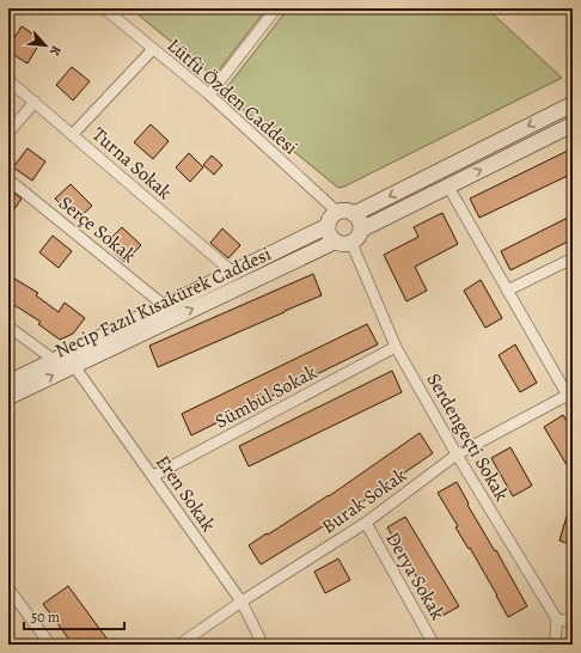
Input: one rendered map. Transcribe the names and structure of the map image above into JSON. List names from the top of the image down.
{
  "streets": {
    "street": [
      "Lütfü Özden Caddesi",
      "Turna Sokak",
      "Serçe Sokak",
      "Necip Fazıl Kısakürek Caddesi",
      "Sümbül Sokak",
      "Serdengeçti Sokak",
      "Eren Sokak",
      "Burak Sokak",
      "Derya Sokak"
    ]
  },
  "crossings": [
    ["Lütfü Özden Caddesi", "Necip Fazıl Kısakürek Caddesi"],
    ["Lütfü Özden Caddesi", "Serdengeçti Sokak"],
    ["Turna Sokak", "Necip Fazıl Kısakürek Caddesi"],
    ["Serçe Sokak", "Necip Fazıl Kısakürek Caddesi"],
    ["Necip Fazıl Kısakürek Caddesi", "Serdengeçti Sokak"],
    ["Necip Fazıl Kısakürek Caddesi", "Eren Sokak"],
    ["Sümbül Sokak", "Serdengeçti Sokak"],
    ["Sümbül Sokak", "Eren Sokak"],
    ["Serdengeçti Sokak", "Burak Sokak"],
    ["Eren Sokak", "Burak Sokak"],
    ["Burak Sokak", "Derya Sokak"]
  ],
  "scale_bar": "50 m",
  "north": "bottom right"
}
